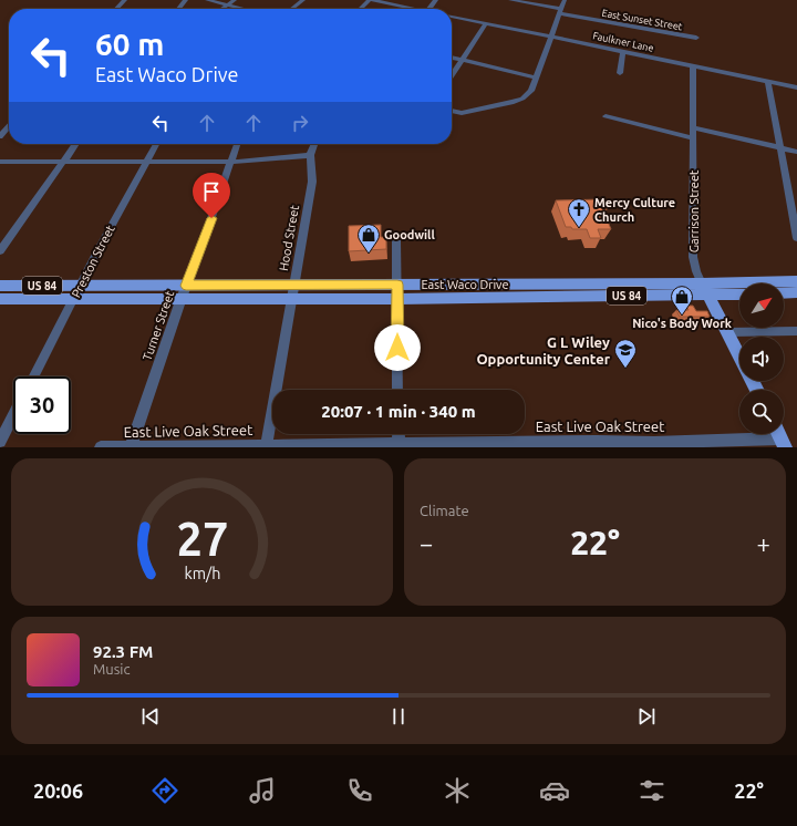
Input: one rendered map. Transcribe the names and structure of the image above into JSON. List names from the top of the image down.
{
  "streets": {
    "main road": ["Garrison Street", "East Waco Drive", "US 84"],
    "street": [
      "East Sunset Street",
      "Faulkner Lane",
      "Hood Street",
      "Preston Street",
      "Turner Street",
      "East Live Oak Street"
    ]
  },
  "crossings": [
    ["Faulkner Lane", "Garrison Street"],
    ["Garrison Street", "East Waco Drive"],
    ["Hood Street", "East Waco Drive"],
    ["Hood Street", "East Live Oak Street"],
    ["Preston Street", "East Waco Drive"],
    ["East Waco Drive", "Turner Street"],
    ["Turner Street", "East Live Oak Street"]
  ],
  "places": {
    "church": ["Mercy Culture Church"],
    "shop": ["Goodwill", "Nico's Body Work"],
    "school or university": ["G L Wiley Opportunity Center"]
  },
  "north": "top right",
  "page": {
    "turn": ["60 m", "East Waco Drive"],
    "limit": "30",
    "trip": "20:07 · 1 min · 340 m",
    "tile": "Climate",
    "heat": ["−", "22°", "+"],
    "song": ["92.3 FM", "Music"],
    "tabs": ["20:06", "22°"],
    "gauge": ["27", "km/h"]
  }
}
